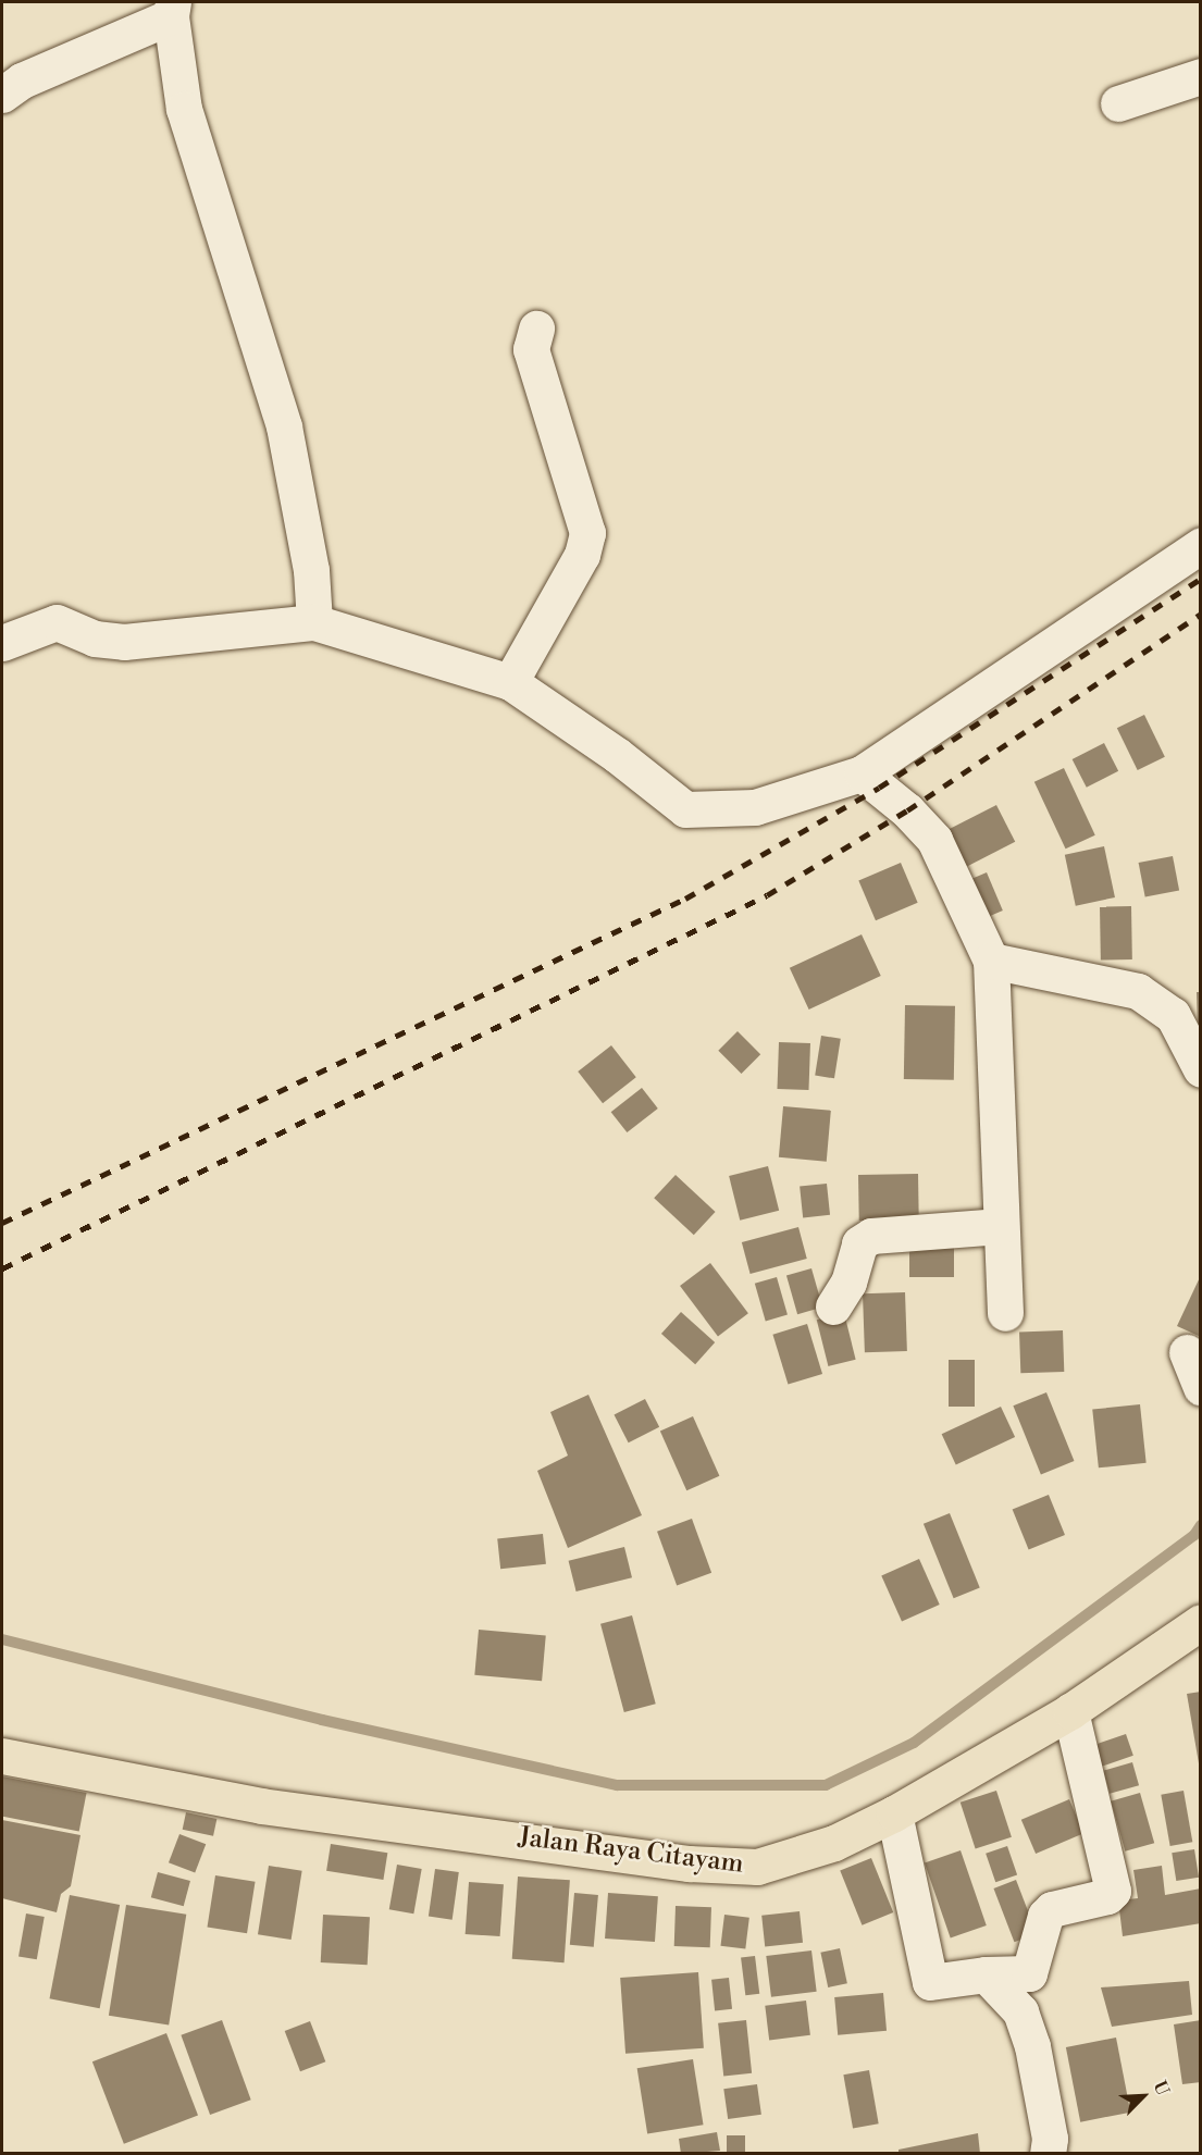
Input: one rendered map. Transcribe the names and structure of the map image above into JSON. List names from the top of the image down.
{
  "streets": {
    "main road": ["Jalan Raya Citayam"]
  },
  "north": "top right"
}
